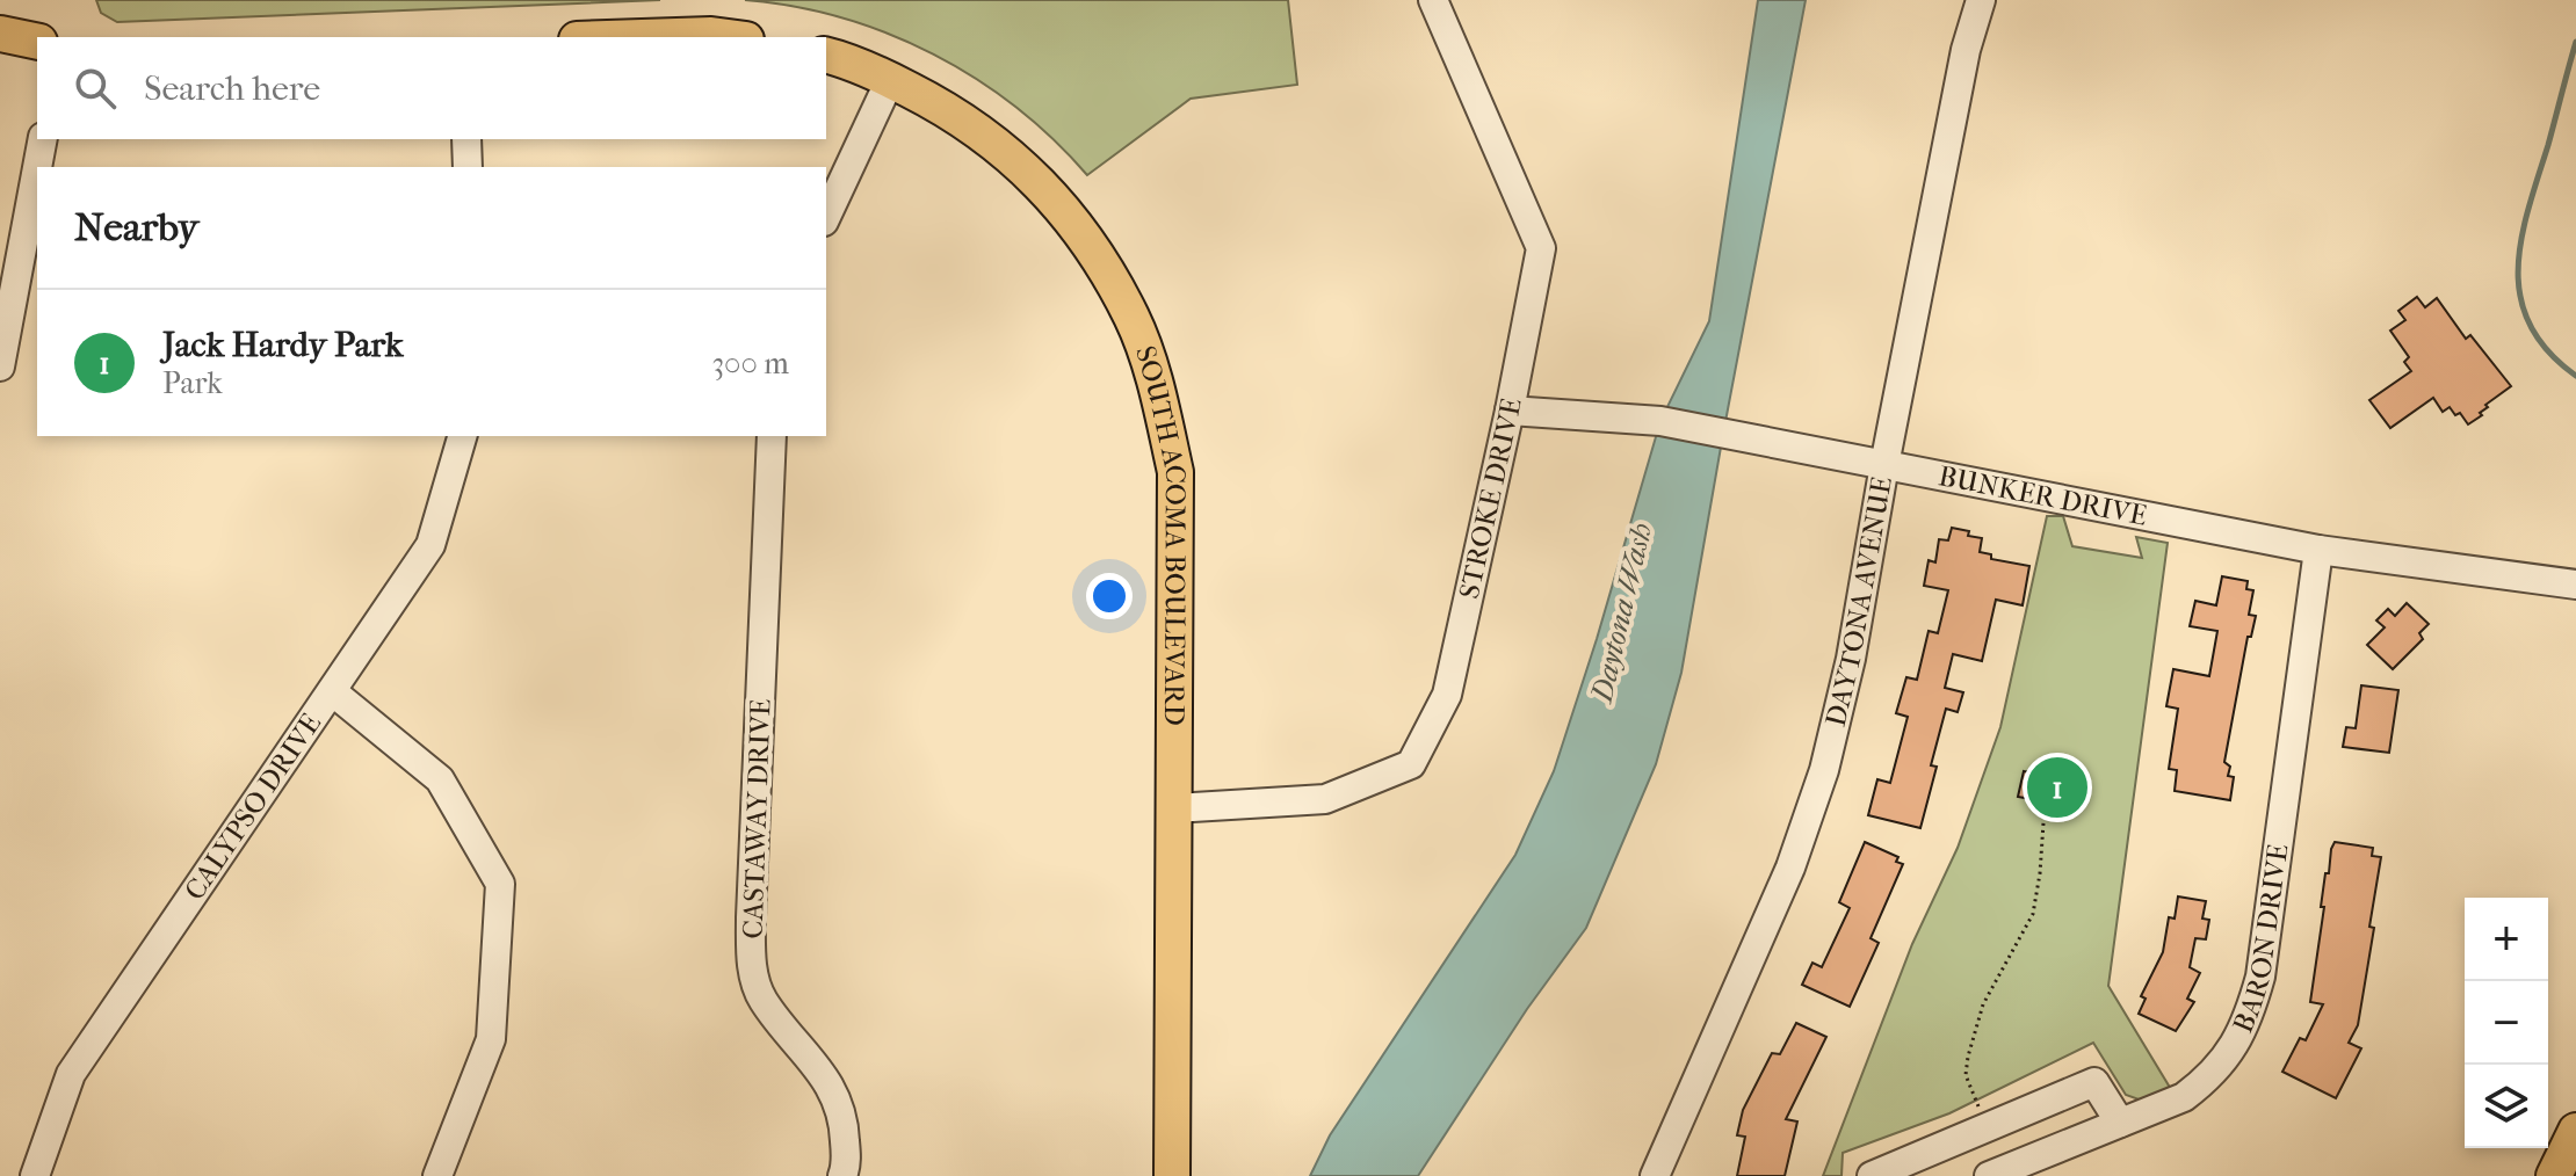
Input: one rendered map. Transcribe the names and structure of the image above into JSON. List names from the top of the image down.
{
  "streets": {
    "main road": ["SOUTH ACOMA BOULEVARD"],
    "street": [
      "BUNKER DRIVE",
      "STROKE DRIVE",
      "DAYTONA AVENUE",
      "CALYPSO DRIVE",
      "CASTAWAY DRIVE",
      "BARON DRIVE"
    ]
  },
  "crossings": [
    ["BUNKER DRIVE", "STROKE DRIVE"],
    ["BUNKER DRIVE", "DAYTONA AVENUE"],
    ["BUNKER DRIVE", "BARON DRIVE"],
    ["STROKE DRIVE", "SOUTH ACOMA BOULEVARD"]
  ],
  "water": ["Daytona Wash"],
  "page": {
    "search": "Search here",
    "heading": "Nearby",
    "list": [
      {
        "mark": "1",
        "name": "Jack Hardy Park",
        "note": "Park",
        "value": "300 m"
      }
    ],
    "pins": "1",
    "map_buttons": ["+", "−"]
  }
}
